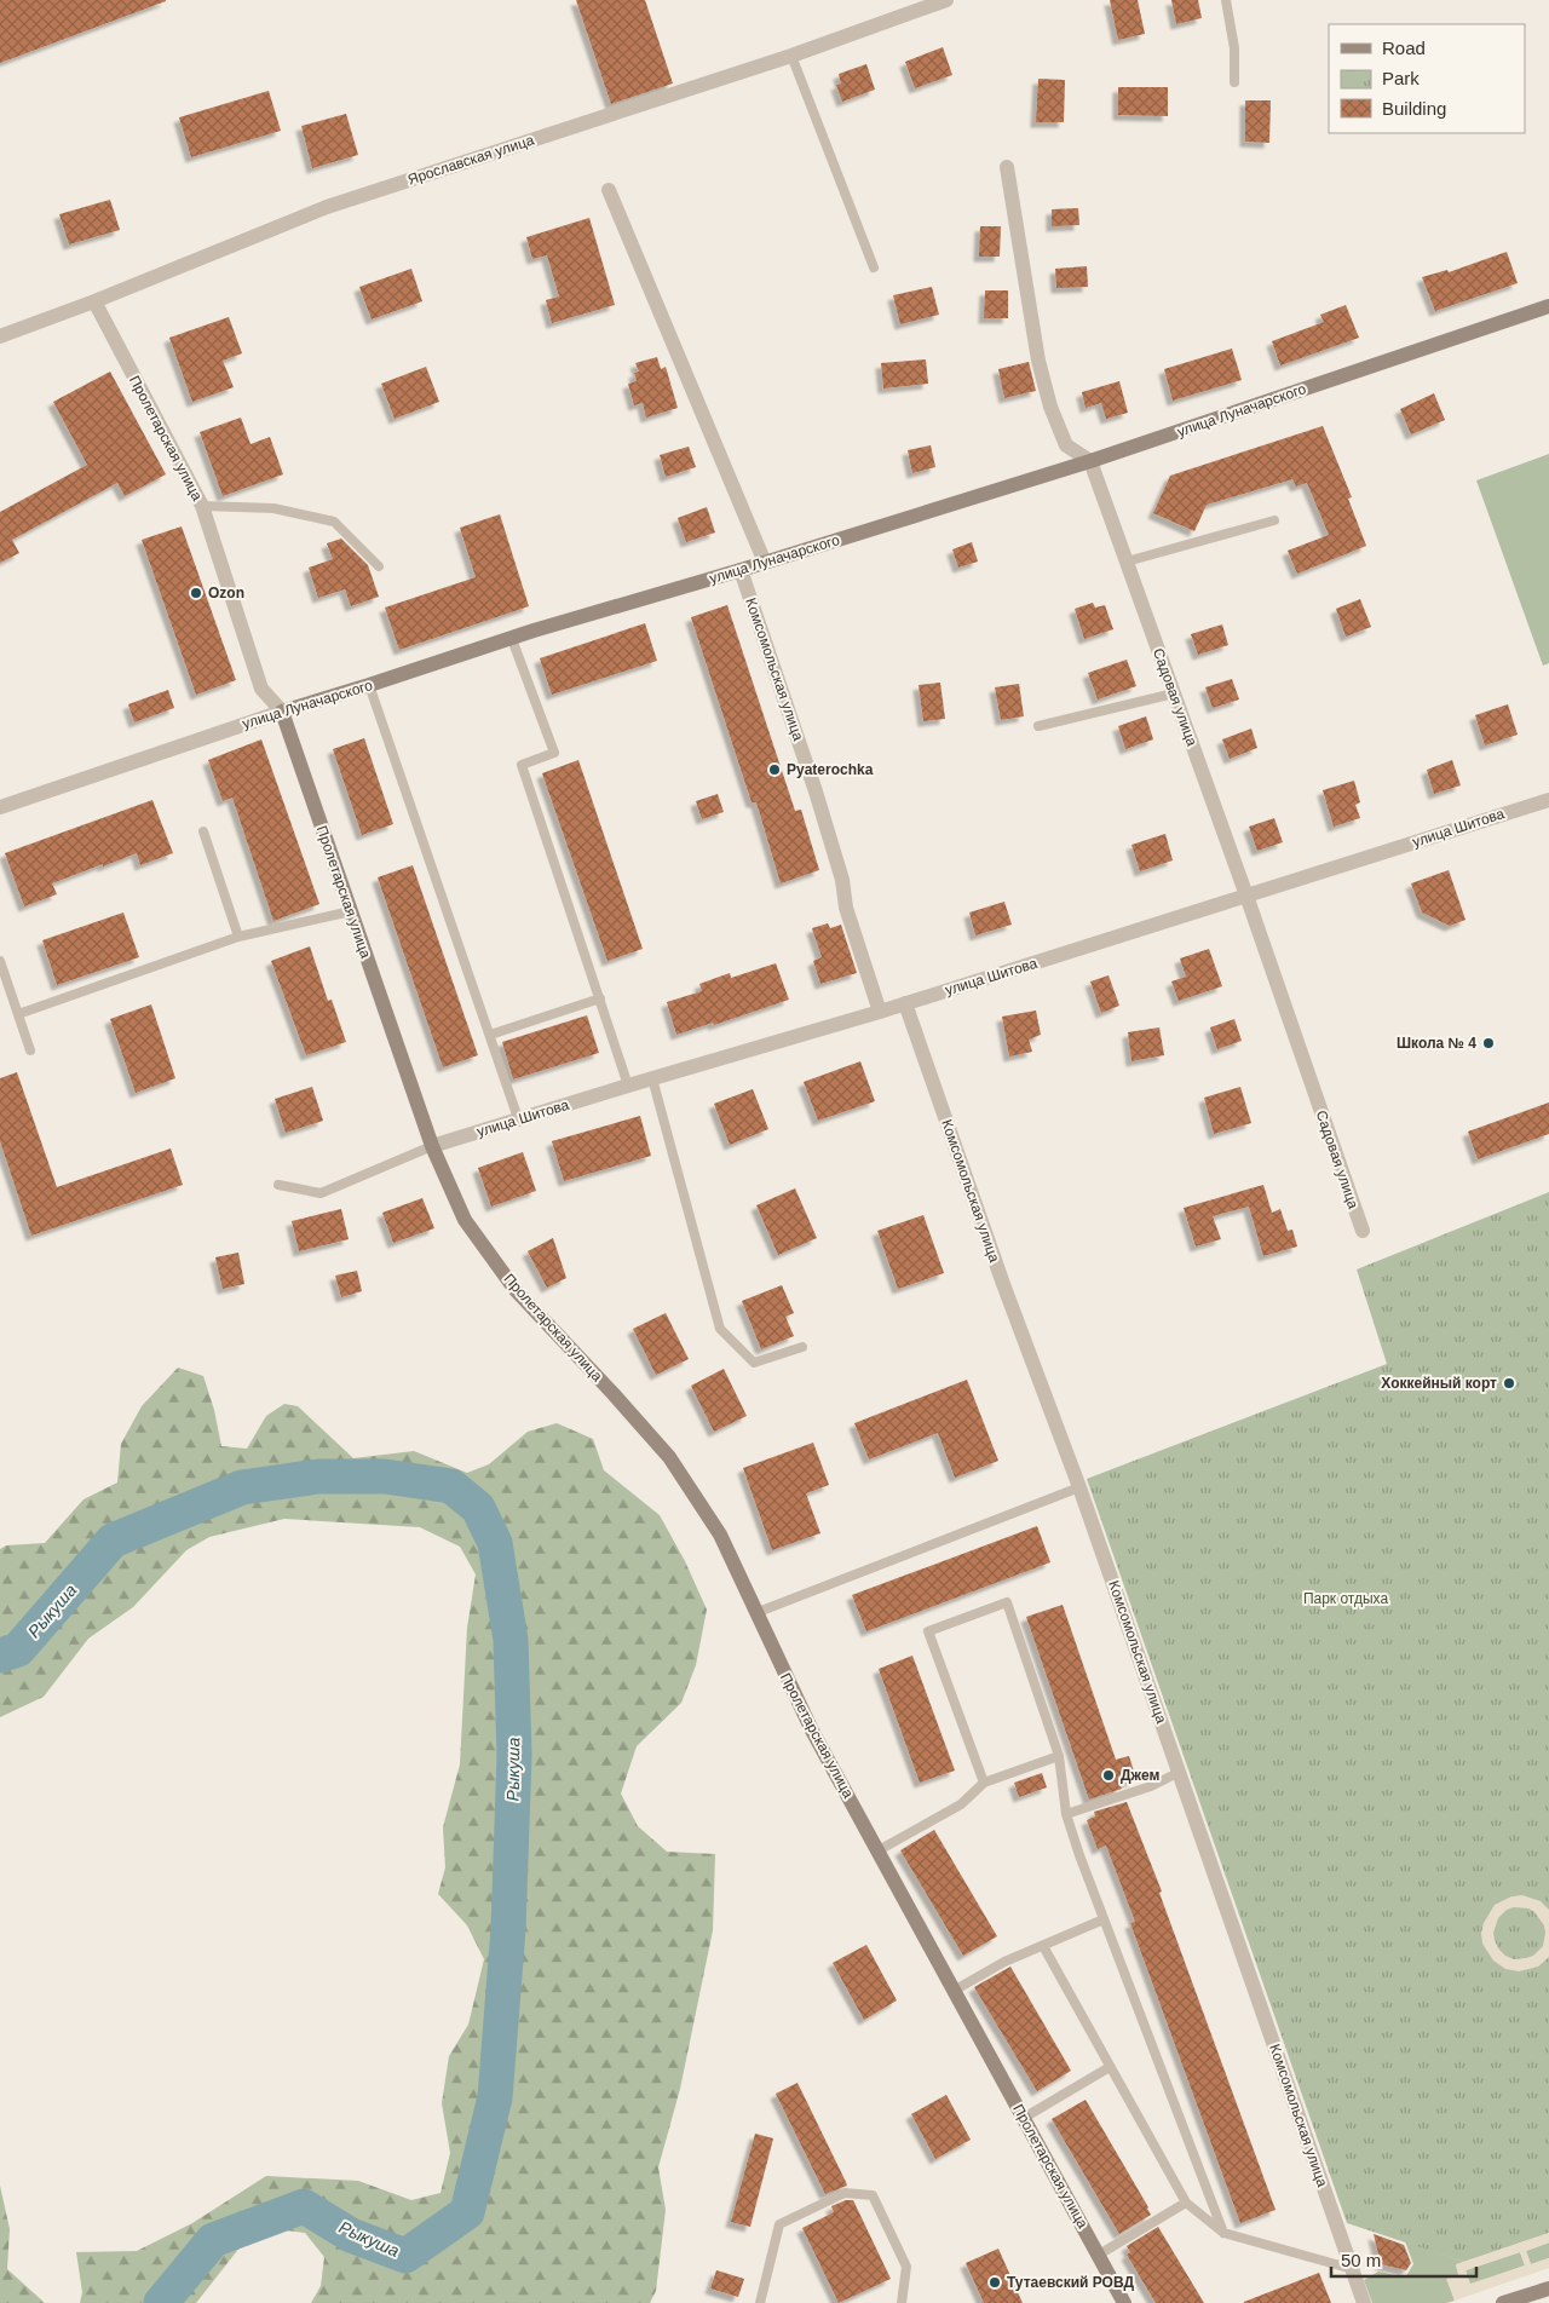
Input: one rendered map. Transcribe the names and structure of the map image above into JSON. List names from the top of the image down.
{
  "streets": {
    "street": [
      "Ярославская улица",
      "улица Луначарского",
      "Пролетарская улица",
      "Комсомольская улица",
      "Садовая улица",
      "улица Шитова"
    ]
  },
  "crossings": [
    ["Ярославская улица", "Пролетарская улица"],
    ["улица Луначарского", "Пролетарская улица"],
    ["улица Луначарского", "Комсомольская улица"],
    ["улица Луначарского", "Садовая улица"],
    ["Пролетарская улица", "улица Шитова"],
    ["Комсомольская улица", "улица Шитова"],
    ["Садовая улица", "улица Шитова"]
  ],
  "water": ["Рыкуша"],
  "parks": ["Парк отдыха"],
  "places": [
    "Ozon",
    "Pyaterochka",
    "Школа № 4",
    "Хоккейный корт",
    "Джем",
    "Тутаевский РОВД"
  ],
  "legend": ["Road", "Park", "Building"],
  "scale_bar": "50 m"
}
